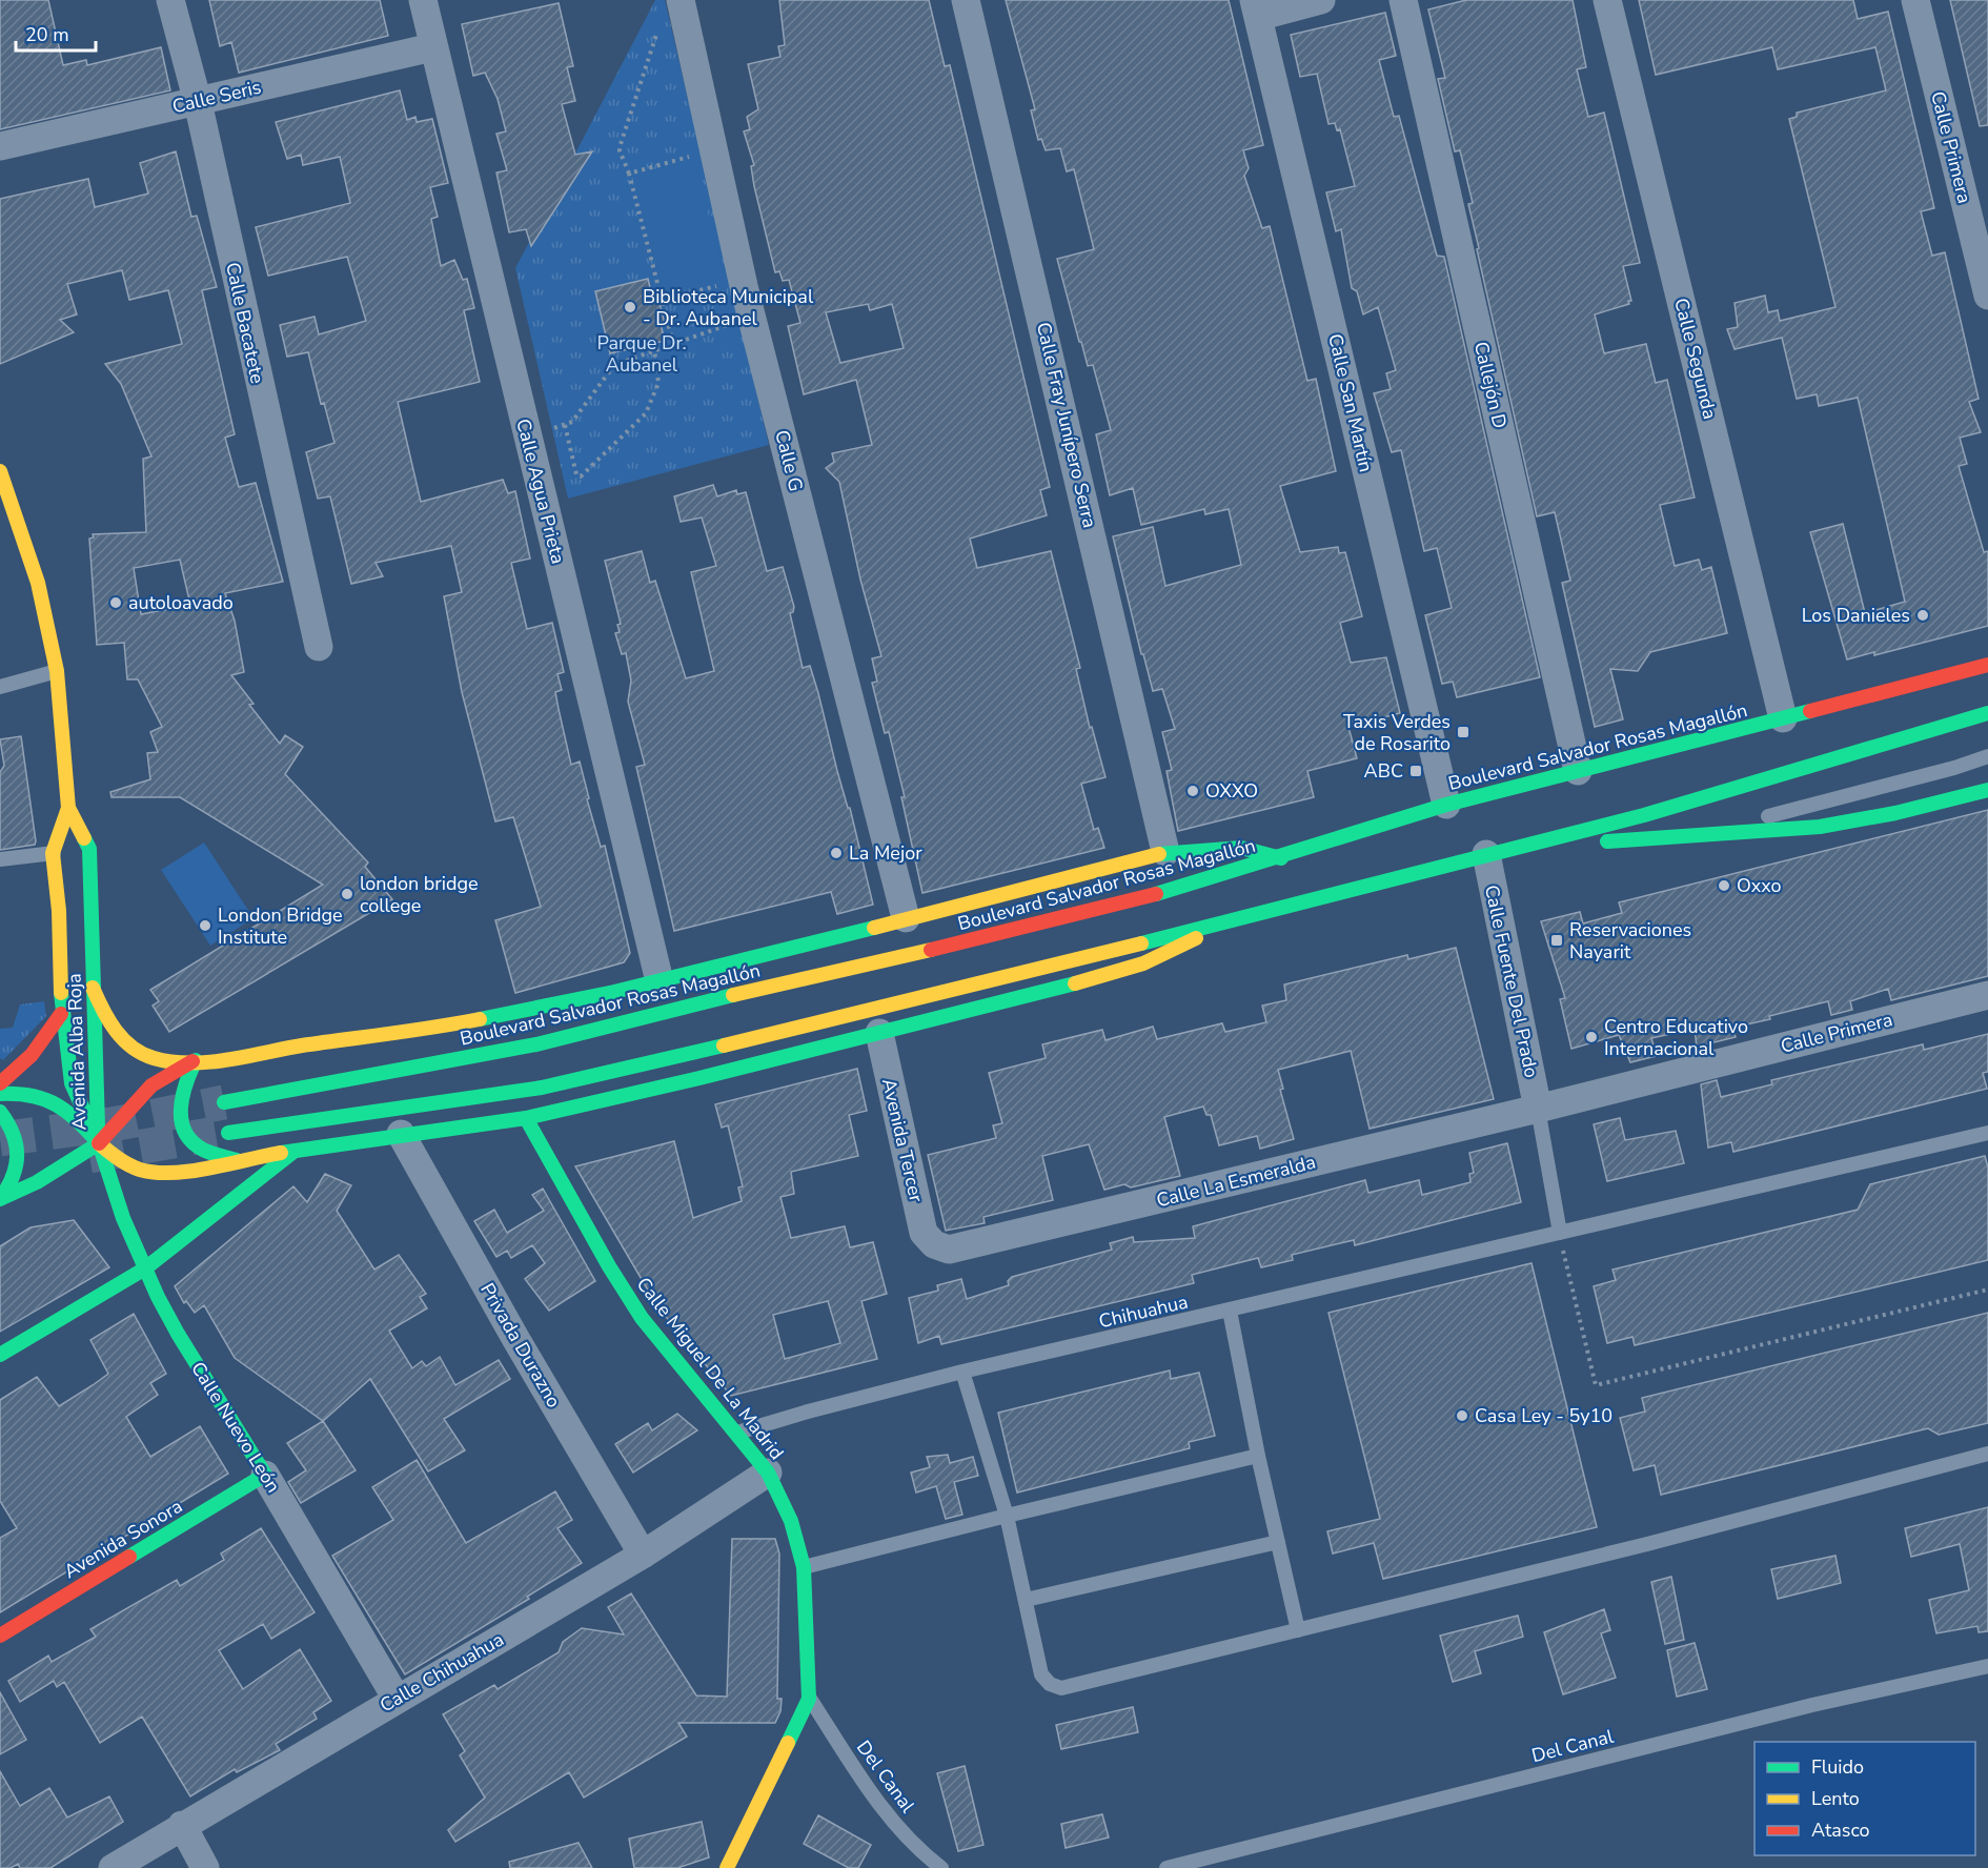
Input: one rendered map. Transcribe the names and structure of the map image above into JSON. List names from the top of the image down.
{
  "streets": {
    "main road": [
      "Boulevard Salvador Rosas Magallón",
      "Avenida Alba Roja",
      "Calle Miguel De La Madrid",
      "Calle Nuevo León",
      "Avenida Sonora"
    ],
    "street": [
      "Calle Seris",
      "Calle Primera",
      "Calle Bacatete",
      "Calle Segunda",
      "Callejón D",
      "Calle San Martín",
      "Calle Fray Junípero Serra",
      "Calle G",
      "Calle Agua Prieta",
      "Calle Fuente Del Prado",
      "Avenida Tercer",
      "Calle La Esmeralda",
      "Privada Durazno",
      "Calle Chihuahua"
    ],
    "lane": ["Chihuahua", "Del Canal"]
  },
  "crossings": [
    ["Calle Seris", "Calle Bacatete"],
    ["Calle Seris", "Calle Agua Prieta"],
    ["Calle Primera", "Calle Fuente Del Prado"],
    ["Calle Primera", "Calle La Esmeralda"],
    ["Calle Segunda", "Boulevard Salvador Rosas Magallón"],
    ["Callejón D", "Boulevard Salvador Rosas Magallón"],
    ["Calle San Martín", "Boulevard Salvador Rosas Magallón"],
    ["Calle Fuente Del Prado", "Calle La Esmeralda"],
    ["Avenida Alba Roja", "Calle Nuevo León"],
    ["Avenida Tercer", "Calle La Esmeralda"],
    ["Chihuahua", "Calle Miguel De La Madrid"],
    ["Privada Durazno", "Calle Chihuahua"],
    ["Calle Miguel De La Madrid", "Calle Chihuahua"],
    ["Calle Miguel De La Madrid", "Del Canal"],
    ["Calle Nuevo León", "Avenida Sonora"],
    ["Calle Nuevo León", "Calle Chihuahua"]
  ],
  "parks": ["Parque Dr. Aubanel"],
  "places": {
    "other": [
      "Biblioteca Municipal - Dr. Aubanel",
      "autoloavado",
      "Los Danieles",
      "OXXO",
      "La Mejor",
      "Oxxo",
      "london bridge college",
      "London Bridge Institute",
      "Centro Educativo Internacional",
      "Casa Ley - 5y10"
    ],
    "transit": ["Taxis Verdes de Rosarito", "ABC", "Reservaciones Nayarit"]
  },
  "legend": ["Fluido", "Lento", "Atasco"],
  "scale_bar": "20 m"
}
